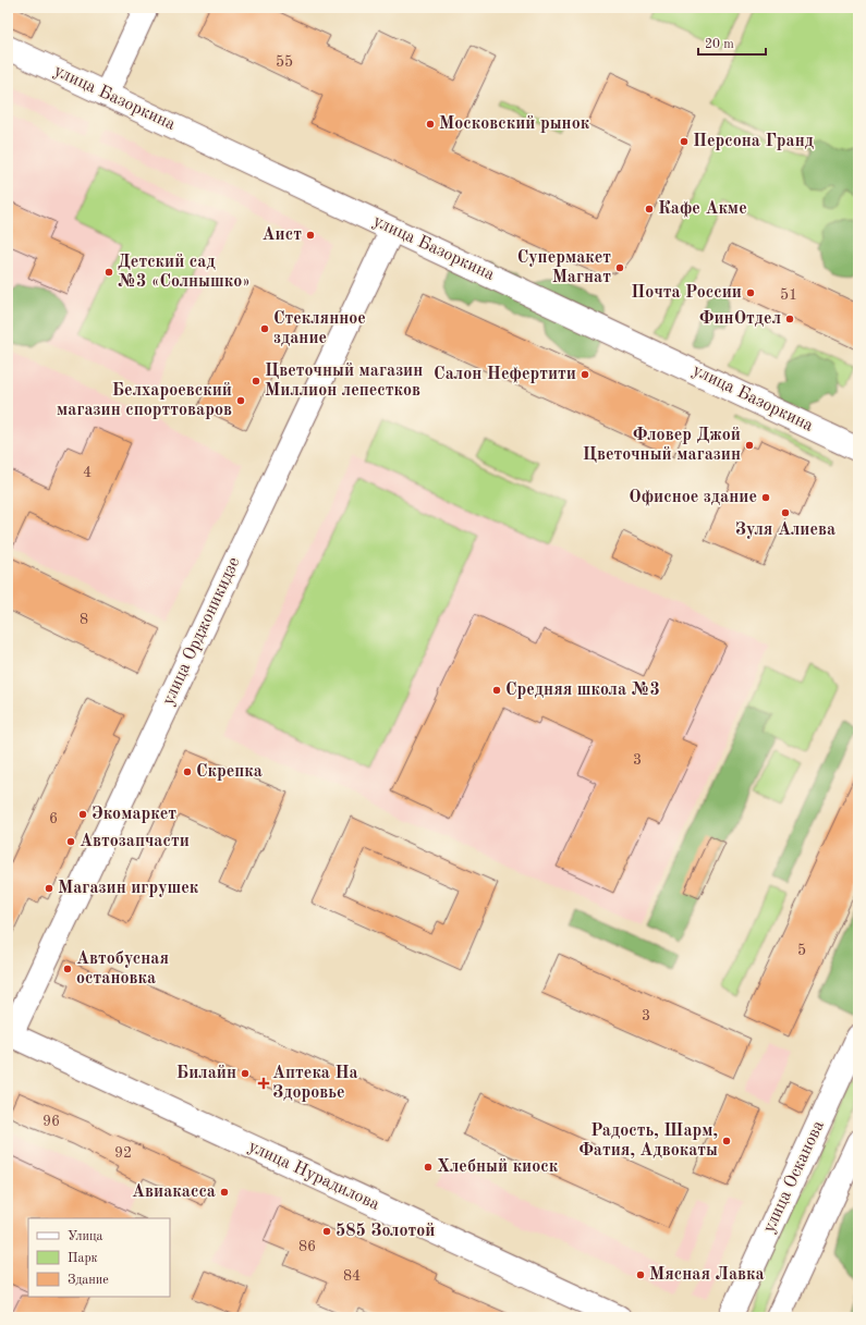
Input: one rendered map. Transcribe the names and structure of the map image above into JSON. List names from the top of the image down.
{
  "streets": {
    "street": [
      "улица Базоркина",
      "улица Орджоникидзе",
      "улица Нурадилова",
      "улица Осканова"
    ]
  },
  "crossings": [
    ["улица Базоркина", "улица Орджоникидзе"],
    ["улица Орджоникидзе", "улица Нурадилова"]
  ],
  "places": {
    "other": [
      "Московский рынок",
      "Персона Гранд",
      "Кафе Акме",
      "Аист",
      "Супермакет Магнат",
      "Детский сад №3 «Солнышко»",
      "Почта России",
      "ФинОтдел",
      "Стеклянное здание",
      "Салон Нефертити",
      "Цветочный магазин Миллион лепестков",
      "Белхароевский магазин спорттоваров",
      "Фловер Джой Цветочный магазин",
      "Офисное здание",
      "Зуля Алиева",
      "Средняя школа №3",
      "Скрепка",
      "Экомаркет",
      "Автозапчасти",
      "Магазин игрушек",
      "Автобусная остановка",
      "Билайн",
      "Радость, Шарм, Фатия, Адвокаты",
      "Хлебный киоск",
      "Авиакасса",
      "585 Золотой",
      "Мясная Лавка"
    ],
    "health": ["Аптека На Здоровье"]
  },
  "house_numbers": [
    "55",
    "51",
    "4",
    "8",
    "3",
    "6",
    "5",
    "3",
    "96",
    "92",
    "86",
    "84"
  ],
  "legend": ["Улица", "Парк", "Здание"],
  "scale_bar": "20 m"
}
